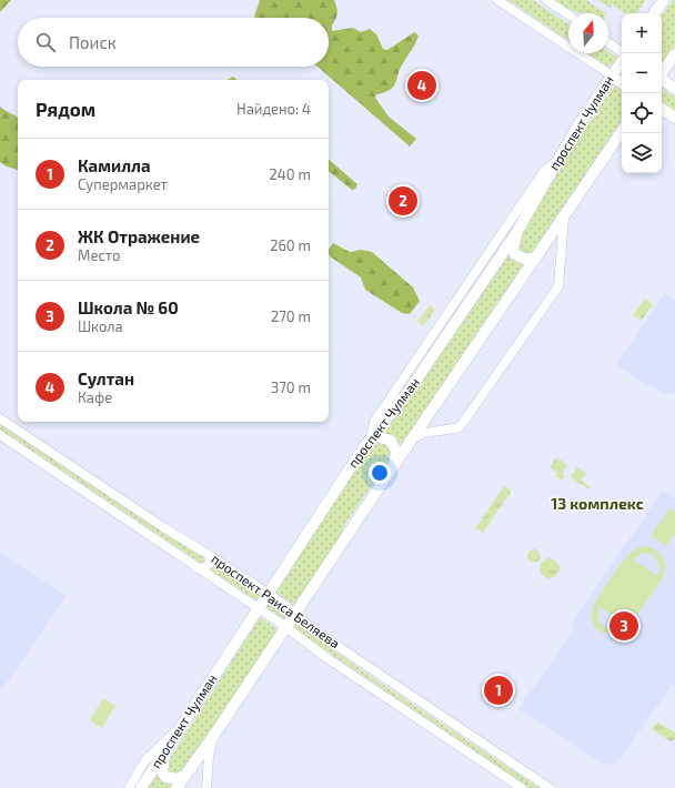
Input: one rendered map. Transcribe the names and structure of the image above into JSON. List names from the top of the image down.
{
  "streets": {
    "main road": ["проспект Чулман"],
    "street": ["проспект Раиса Беляева"]
  },
  "crossings": [
    ["проспект Чулман", "проспект Раиса Беляева"]
  ],
  "districts": ["13 комплекс"],
  "north": "top",
  "page": {
    "map_buttons": ["+", "−"],
    "search": "Поиск",
    "pins": [
      "4",
      "2",
      "3",
      "1"
    ],
    "heading": ["Рядом", "Найдено: 4"],
    "list": [
      {
        "mark": "1",
        "name": "Камилла",
        "note": "Супермаркет",
        "value": "240 m"
      },
      {
        "mark": "2",
        "name": "ЖК Отражение",
        "note": "Место",
        "value": "260 m"
      },
      {
        "mark": "3",
        "name": "Школа № 60",
        "note": "Школа",
        "value": "270 m"
      },
      {
        "mark": "4",
        "name": "Султан",
        "note": "Кафе",
        "value": "370 m"
      }
    ]
  }
}
